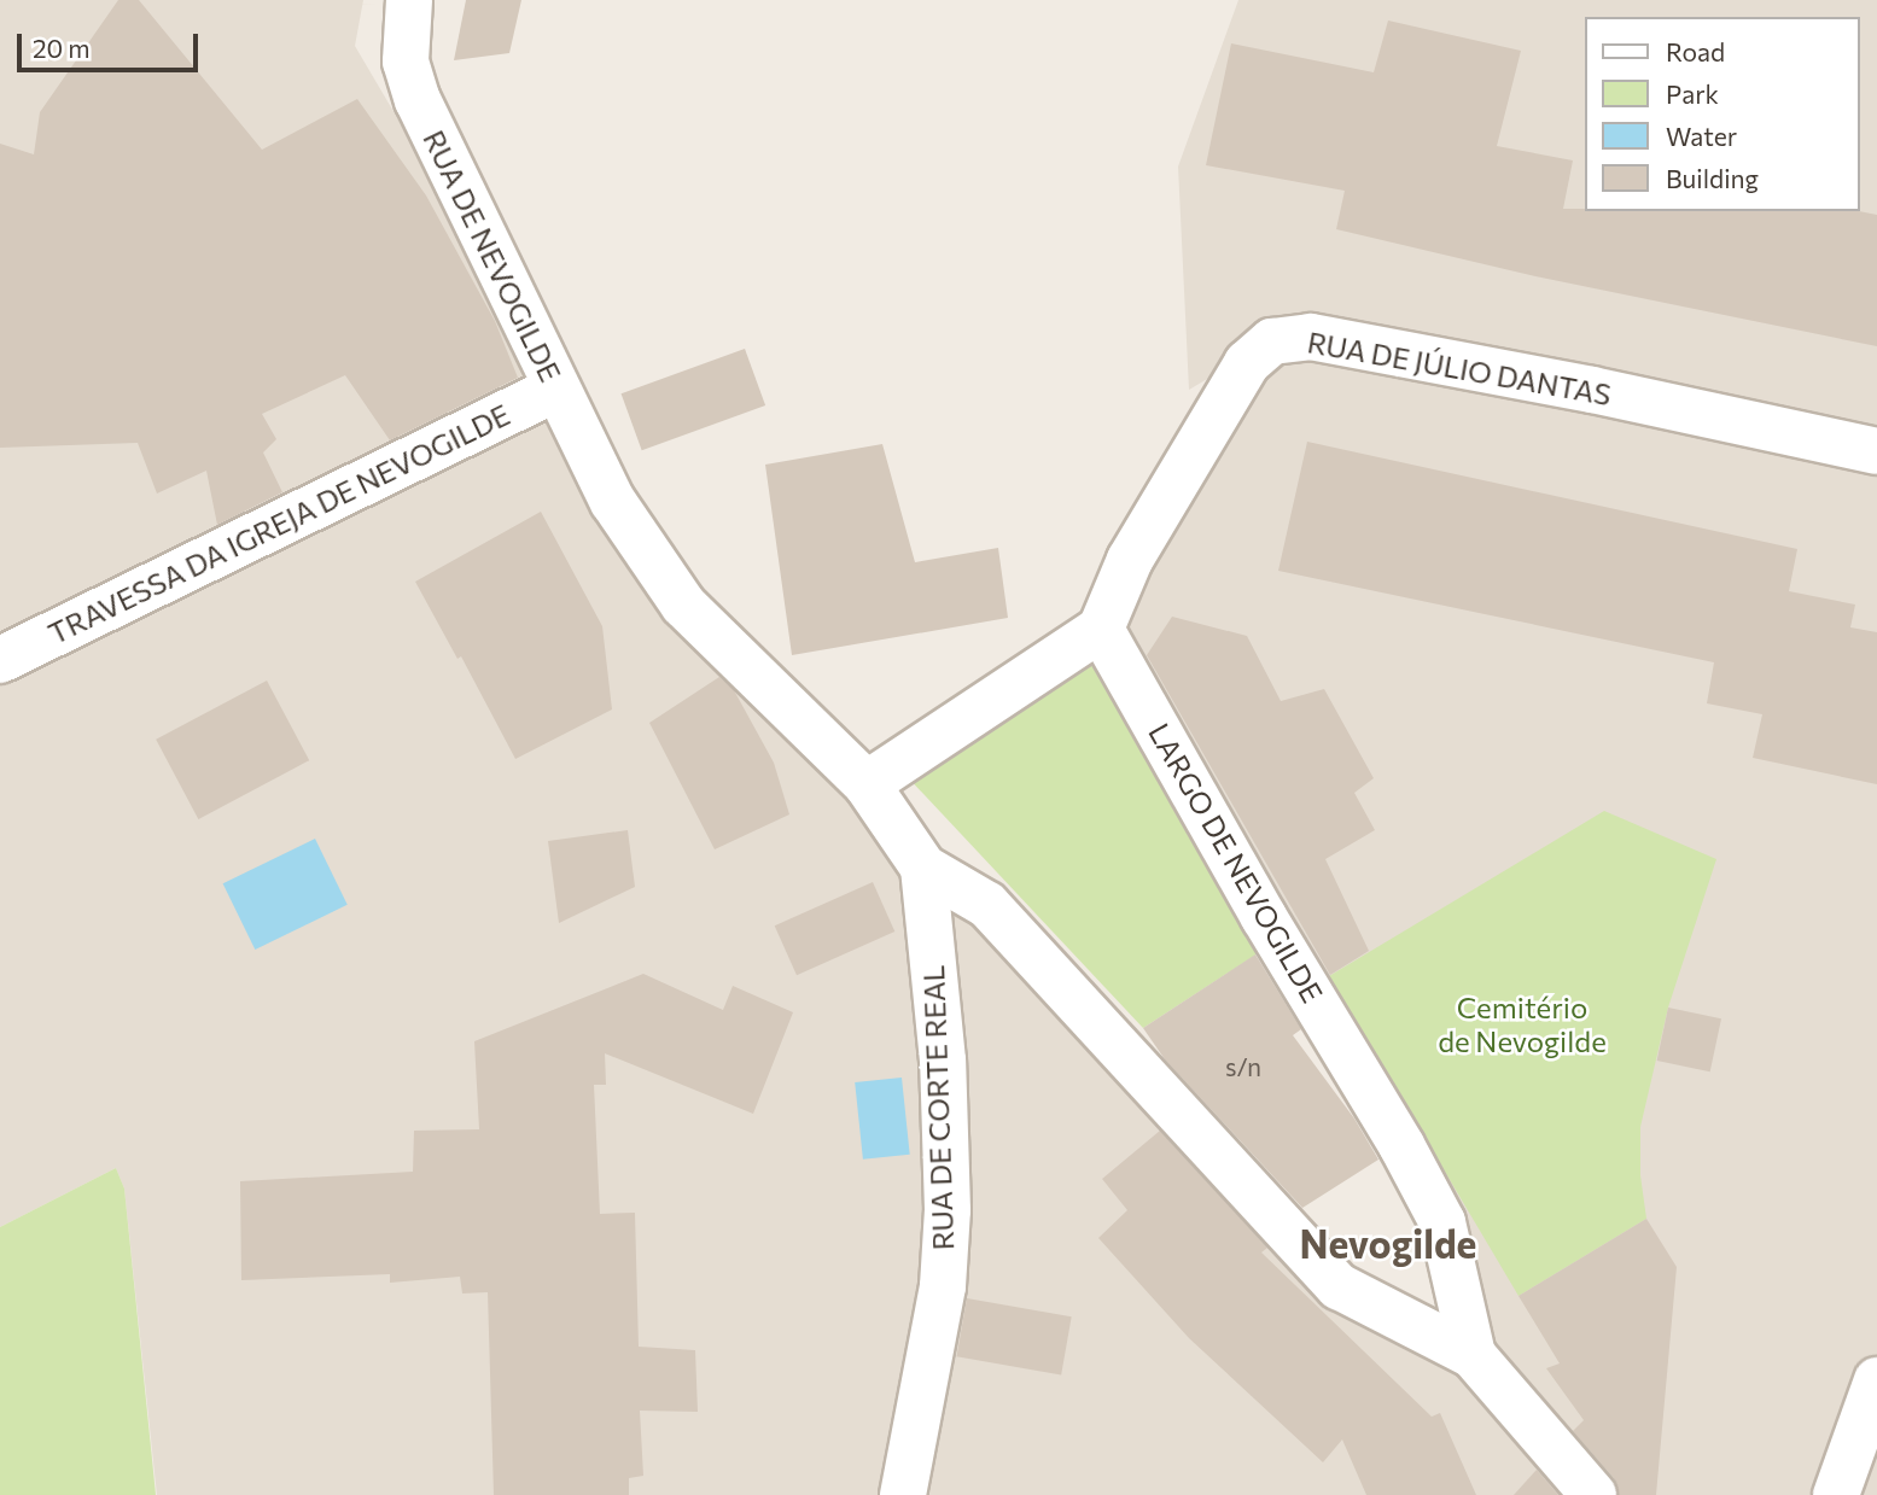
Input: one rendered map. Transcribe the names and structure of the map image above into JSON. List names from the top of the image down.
{
  "streets": {
    "street": [
      "RUA DE NEVOGILDE",
      "RUA DE JÚLIO DANTAS",
      "TRAVESSA DA IGREJA DE NEVOGILDE",
      "LARGO DE NEVOGILDE",
      "RUA DE CORTE REAL"
    ]
  },
  "crossings": [
    ["RUA DE NEVOGILDE", "TRAVESSA DA IGREJA DE NEVOGILDE"],
    ["RUA DE NEVOGILDE", "LARGO DE NEVOGILDE"],
    ["RUA DE JÚLIO DANTAS", "LARGO DE NEVOGILDE"],
    ["LARGO DE NEVOGILDE", "RUA DE CORTE REAL"]
  ],
  "districts": ["Nevogilde"],
  "parks": ["Cemitério de Nevogilde"],
  "house_numbers": ["s/n"],
  "legend": [
    "Road",
    "Park",
    "Water",
    "Building"
  ],
  "scale_bar": "20 m"
}
